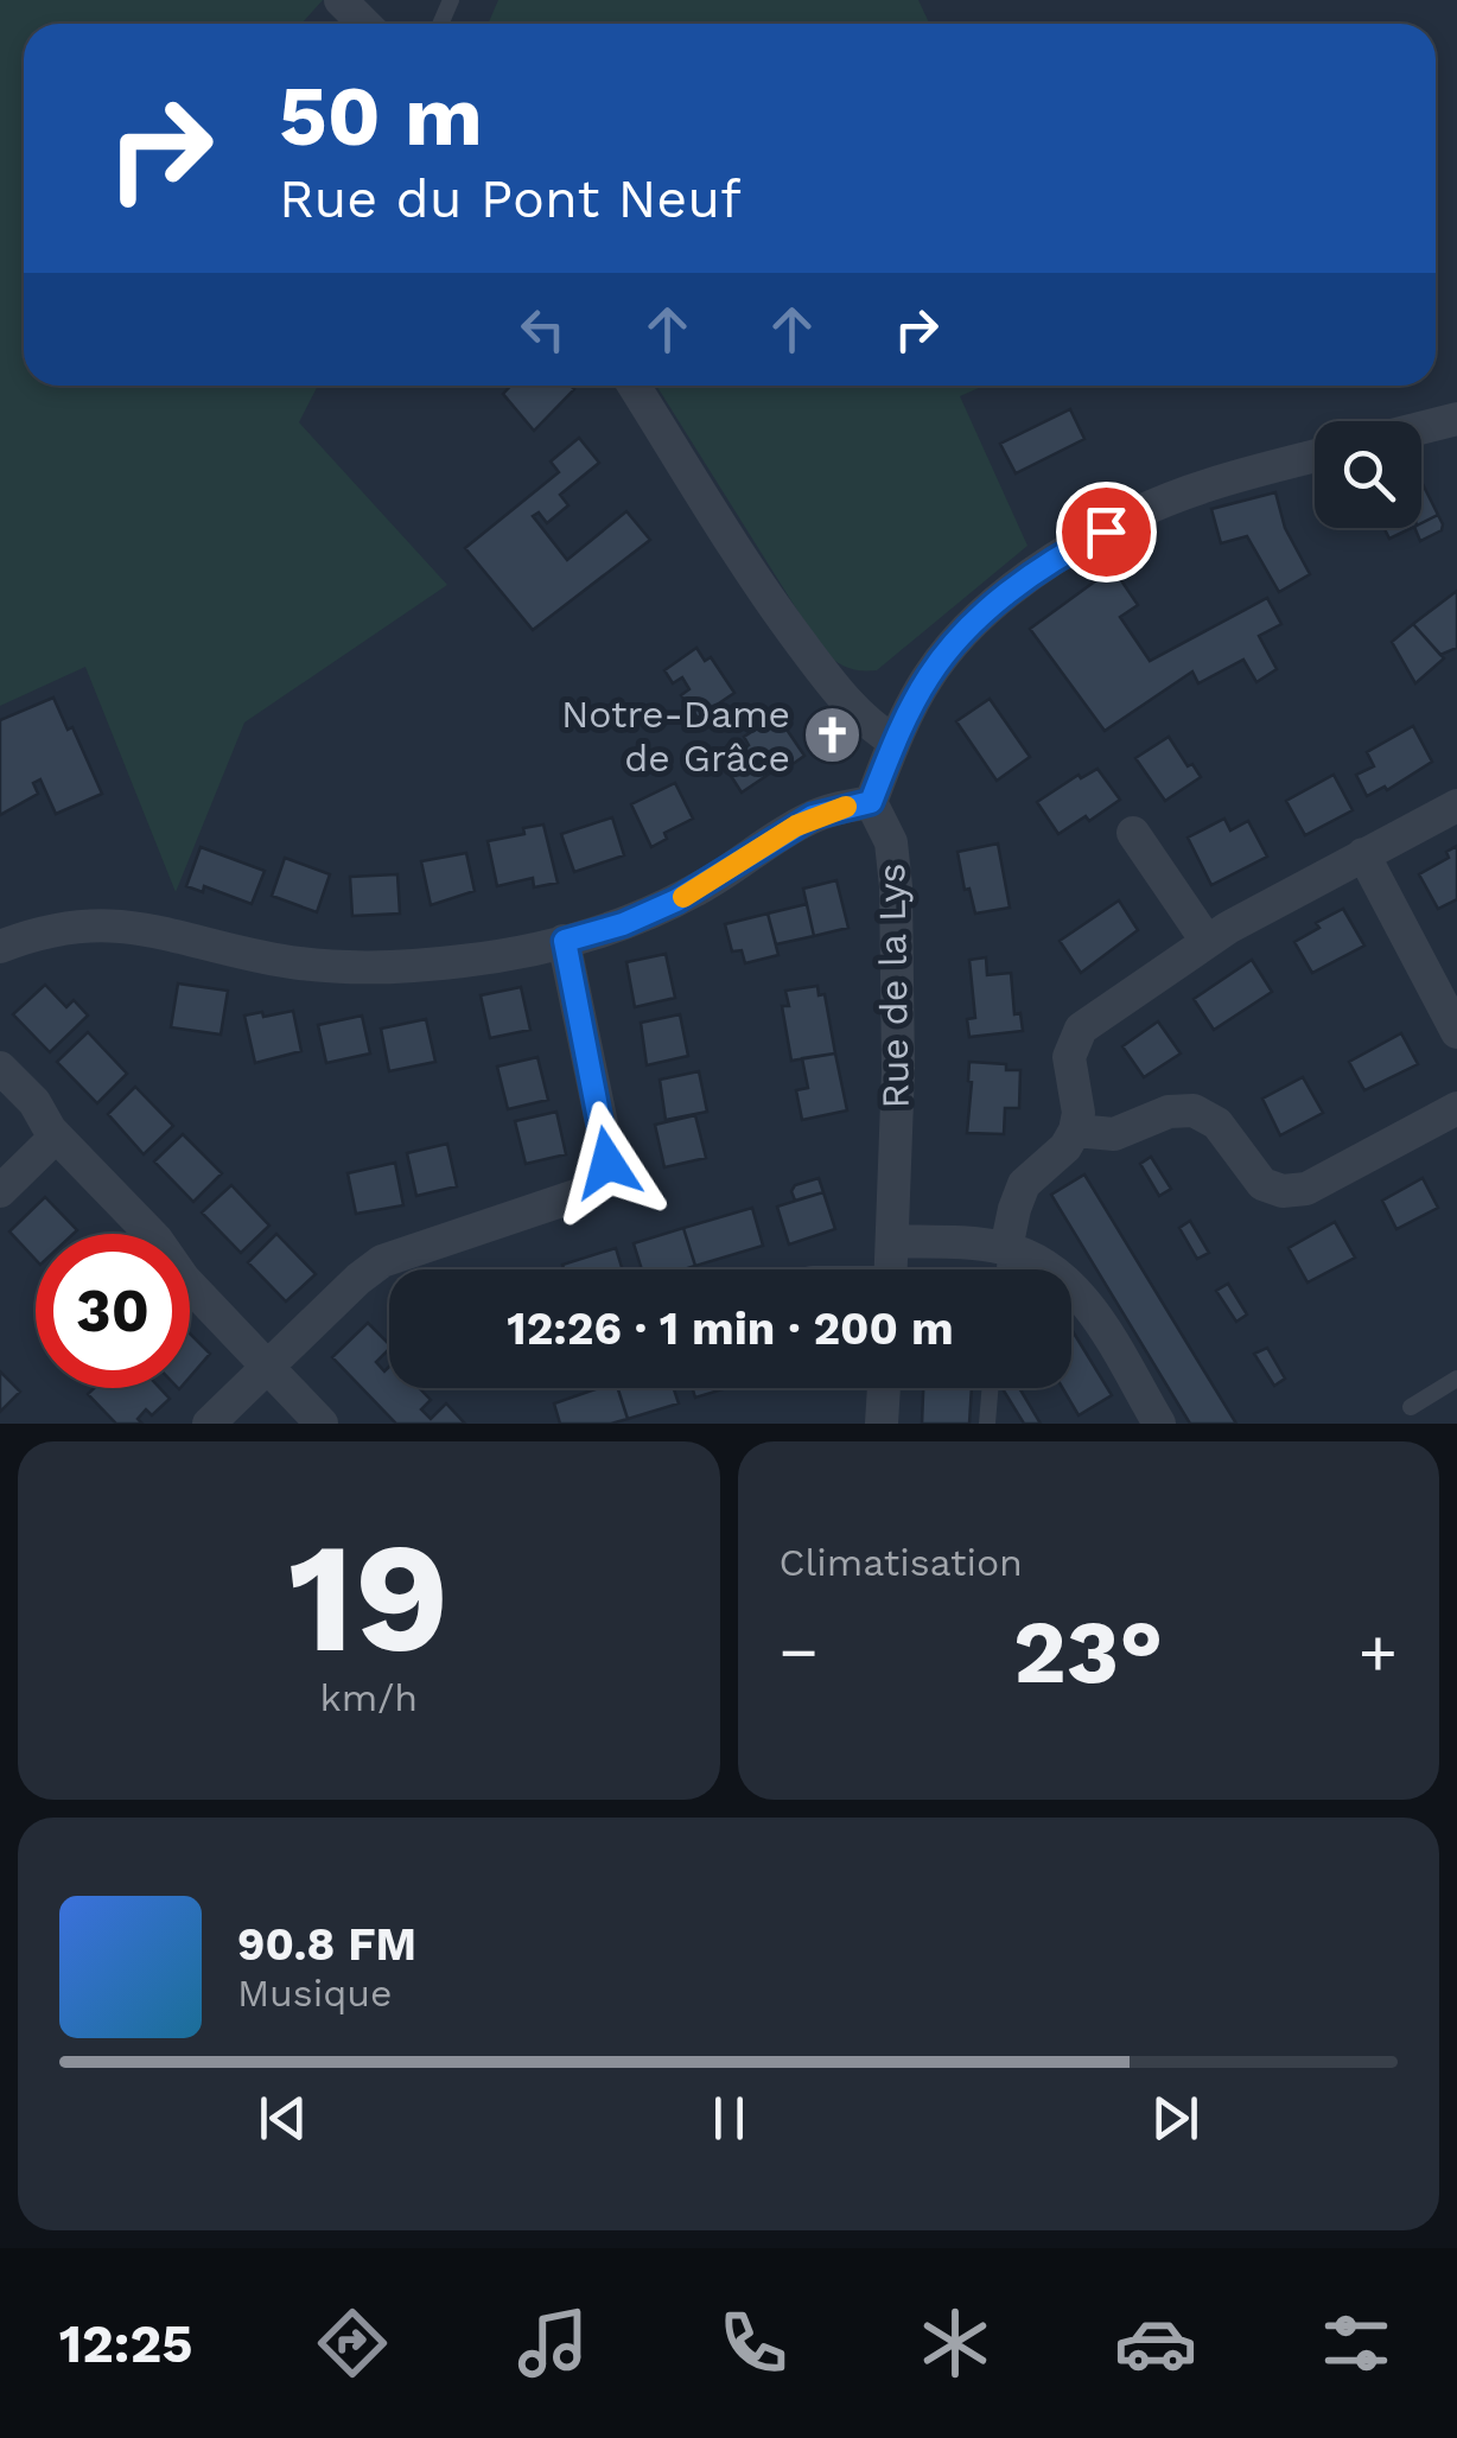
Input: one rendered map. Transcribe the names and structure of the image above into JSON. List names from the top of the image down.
{
  "streets": {
    "street": ["Rue de la Lys"]
  },
  "places": {
    "church": ["Notre-Dame de Grâce"]
  },
  "page": {
    "turn": ["50 m", "Rue du Pont Neuf"],
    "limit": "30",
    "trip": "12:26 · 1 min · 200 m",
    "tile": [
      ["19", "km/h"],
      "Climatisation"
    ],
    "heat": ["−", "23°", "+"],
    "song": ["90.8 FM", "Musique"],
    "tabs": "12:25"
  }
}
